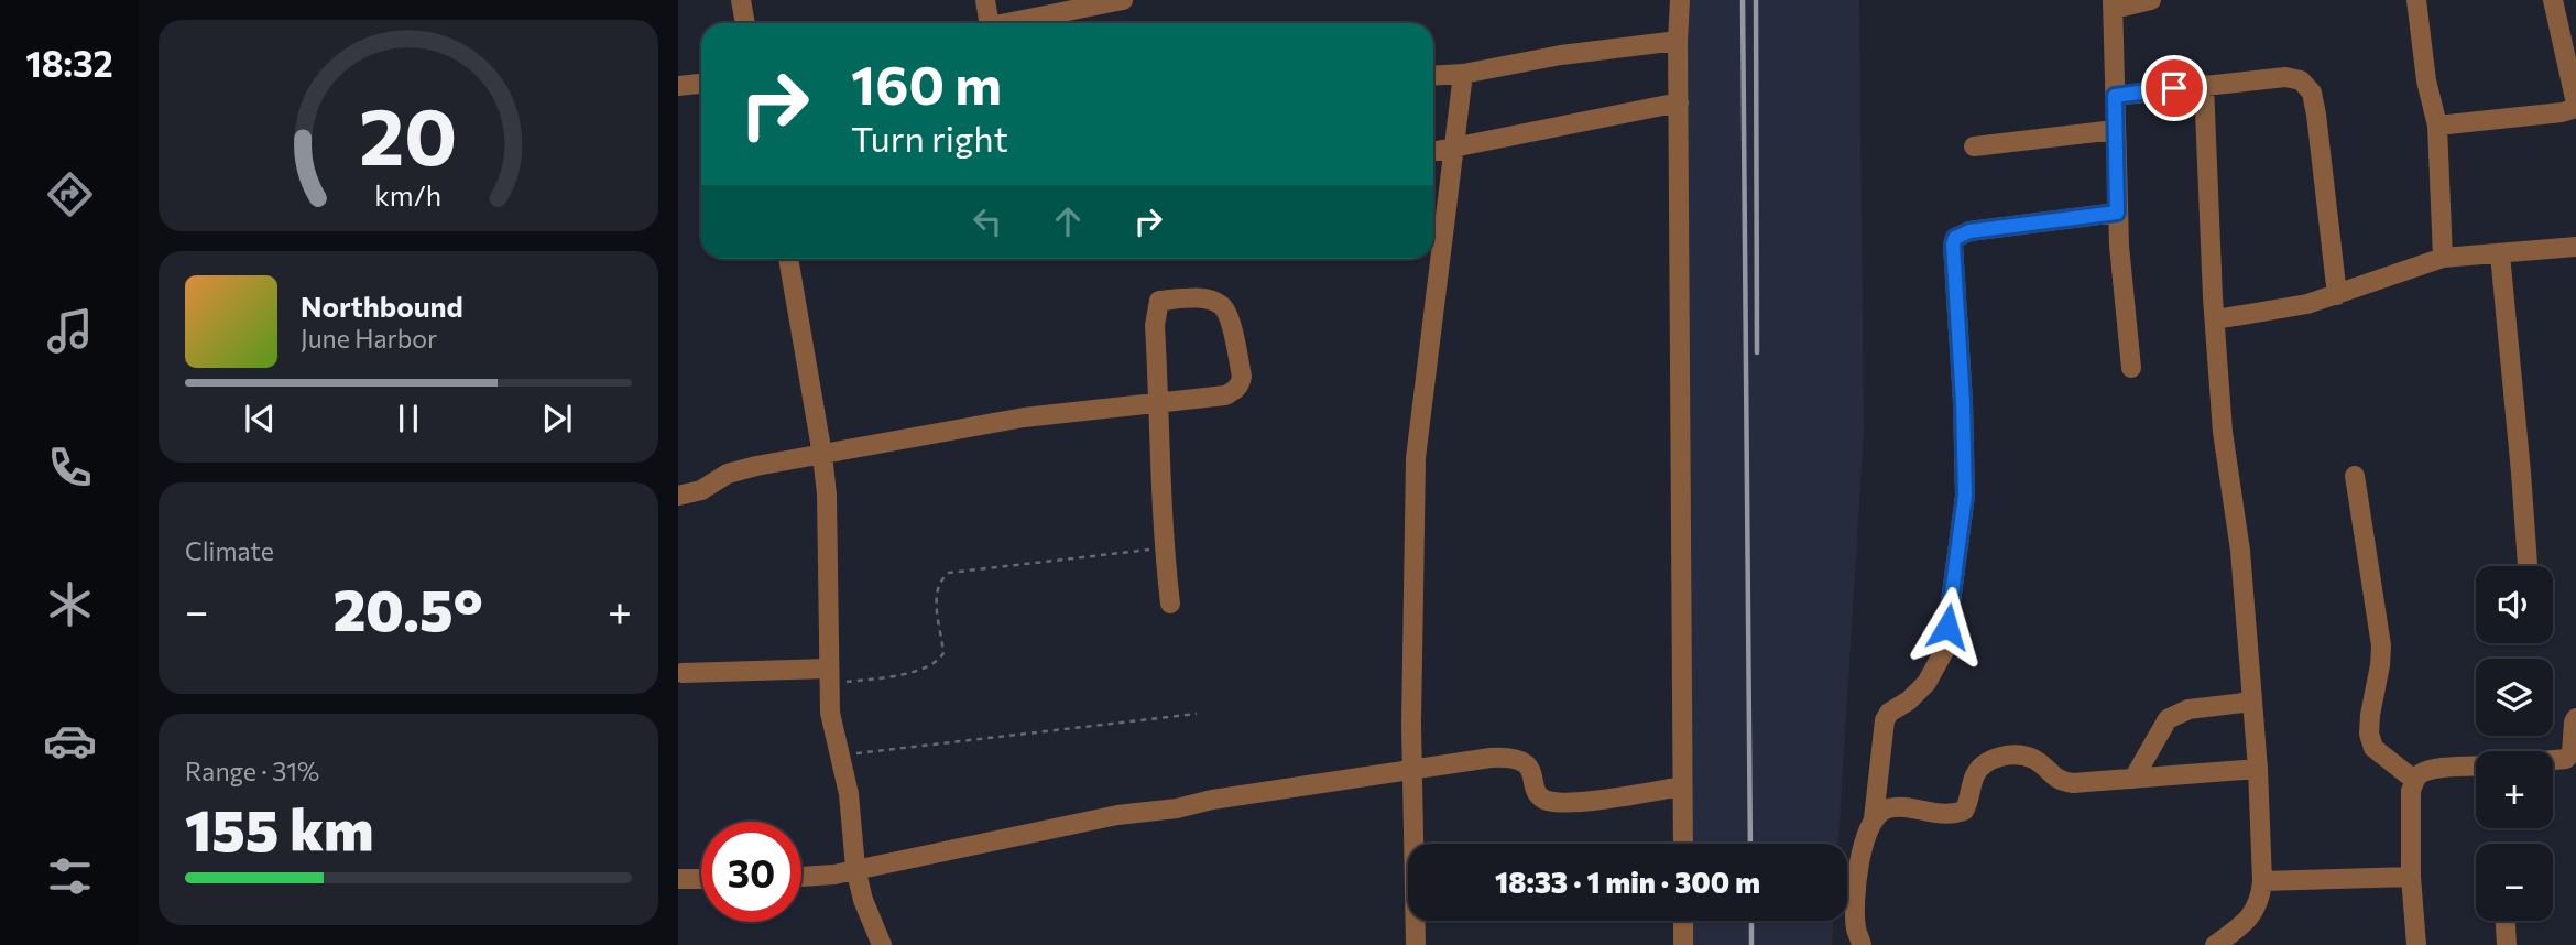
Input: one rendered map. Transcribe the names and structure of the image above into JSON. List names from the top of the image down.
{
  "page": {
    "tabs": "18:32",
    "turn": ["160 m", "Turn right"],
    "song": ["Northbound", "June Harbor"],
    "tile": [
      "Climate",
      ["Range · 31%", "155 km"]
    ],
    "map_buttons": ["+", "−"],
    "heat": ["−", "20.5°", "+"],
    "limit": "30",
    "trip": "18:33 · 1 min · 300 m",
    "gauge": ["20", "km/h"]
  }
}
